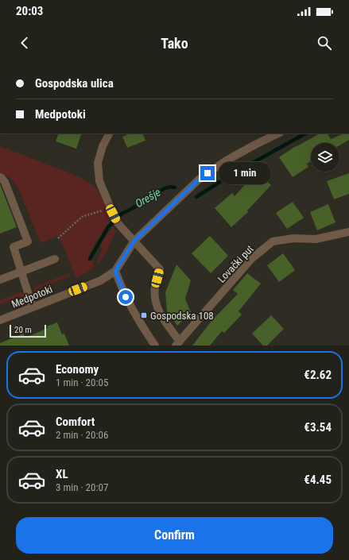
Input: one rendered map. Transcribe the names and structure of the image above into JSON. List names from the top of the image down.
{
  "streets": {
    "street": ["Lovački put", "Medpotoki"]
  },
  "water": ["Orešje"],
  "places": {
    "transit": ["Gospodska 108"]
  },
  "scale_bar": "20 m",
  "page": {
    "status": "20:03",
    "header": "Tako",
    "banner": ["Gospodska ulica", "Medpotoki"],
    "bubble": "1 min",
    "scale": "20 m",
    "list": [
      {
        "name": "Economy",
        "note": "1 min · 20:05",
        "value": "€2.62"
      },
      {
        "name": "Comfort",
        "note": "2 min · 20:06",
        "value": "€3.54"
      },
      {
        "name": "XL",
        "note": "3 min · 20:07",
        "value": "€4.45"
      }
    ],
    "buttons": "Confirm"
  }
}
